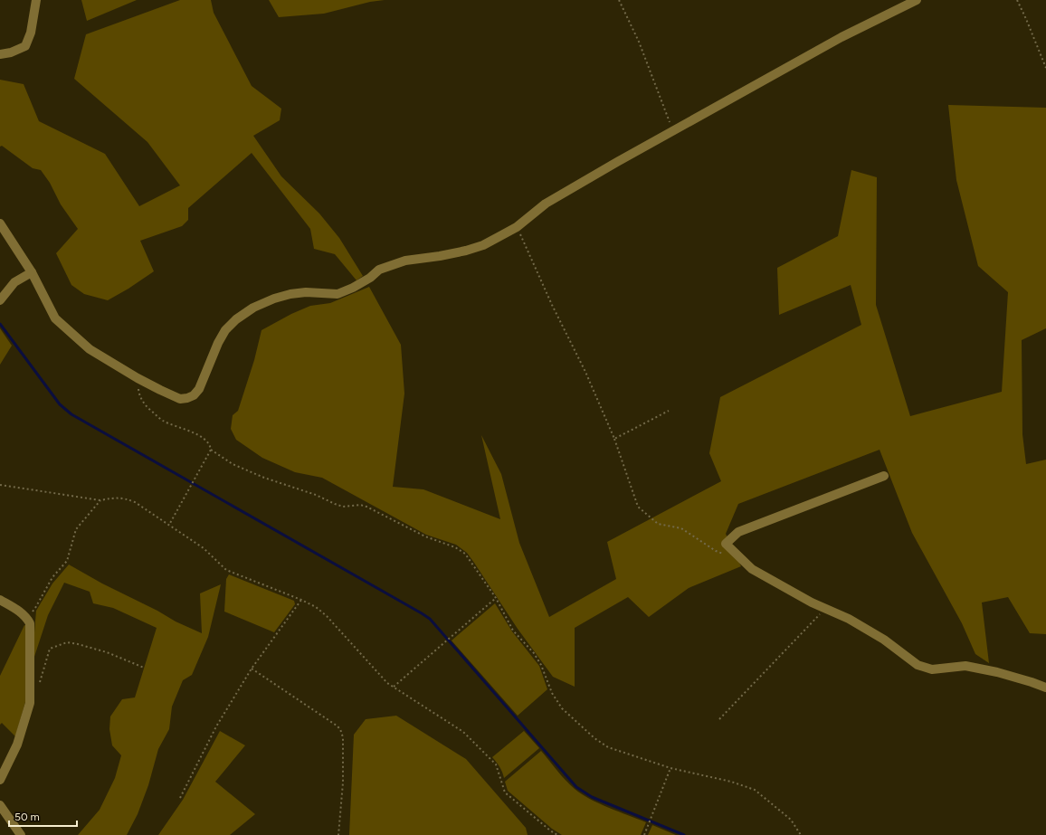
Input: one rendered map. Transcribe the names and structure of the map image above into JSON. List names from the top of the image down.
{
  "scale_bar": "50 m"
}
